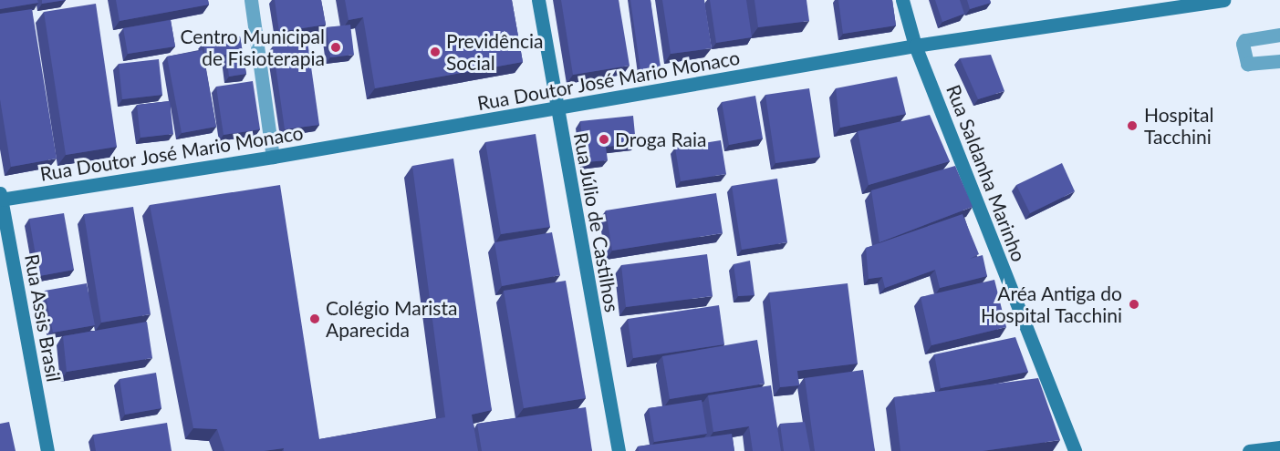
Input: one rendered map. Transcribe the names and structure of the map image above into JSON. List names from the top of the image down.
{
  "streets": {
    "street": [
      "Rua Doutor José Mario Monaco",
      "Rua Saldanha Marinho",
      "Rua Júlio de Castilhos",
      "Rua Assis Brasil"
    ]
  },
  "crossings": [
    ["Rua Doutor José Mario Monaco", "Rua Saldanha Marinho"],
    ["Rua Doutor José Mario Monaco", "Rua Júlio de Castilhos"],
    ["Rua Doutor José Mario Monaco", "Rua Assis Brasil"]
  ],
  "places": [
    "Centro Municipal de Fisioterapia",
    "Previdência Social",
    "Hospital Tacchini",
    "Droga Raia",
    "Aréa Antiga do Hospital Tacchini",
    "Colégio Marista Aparecida"
  ]
}
